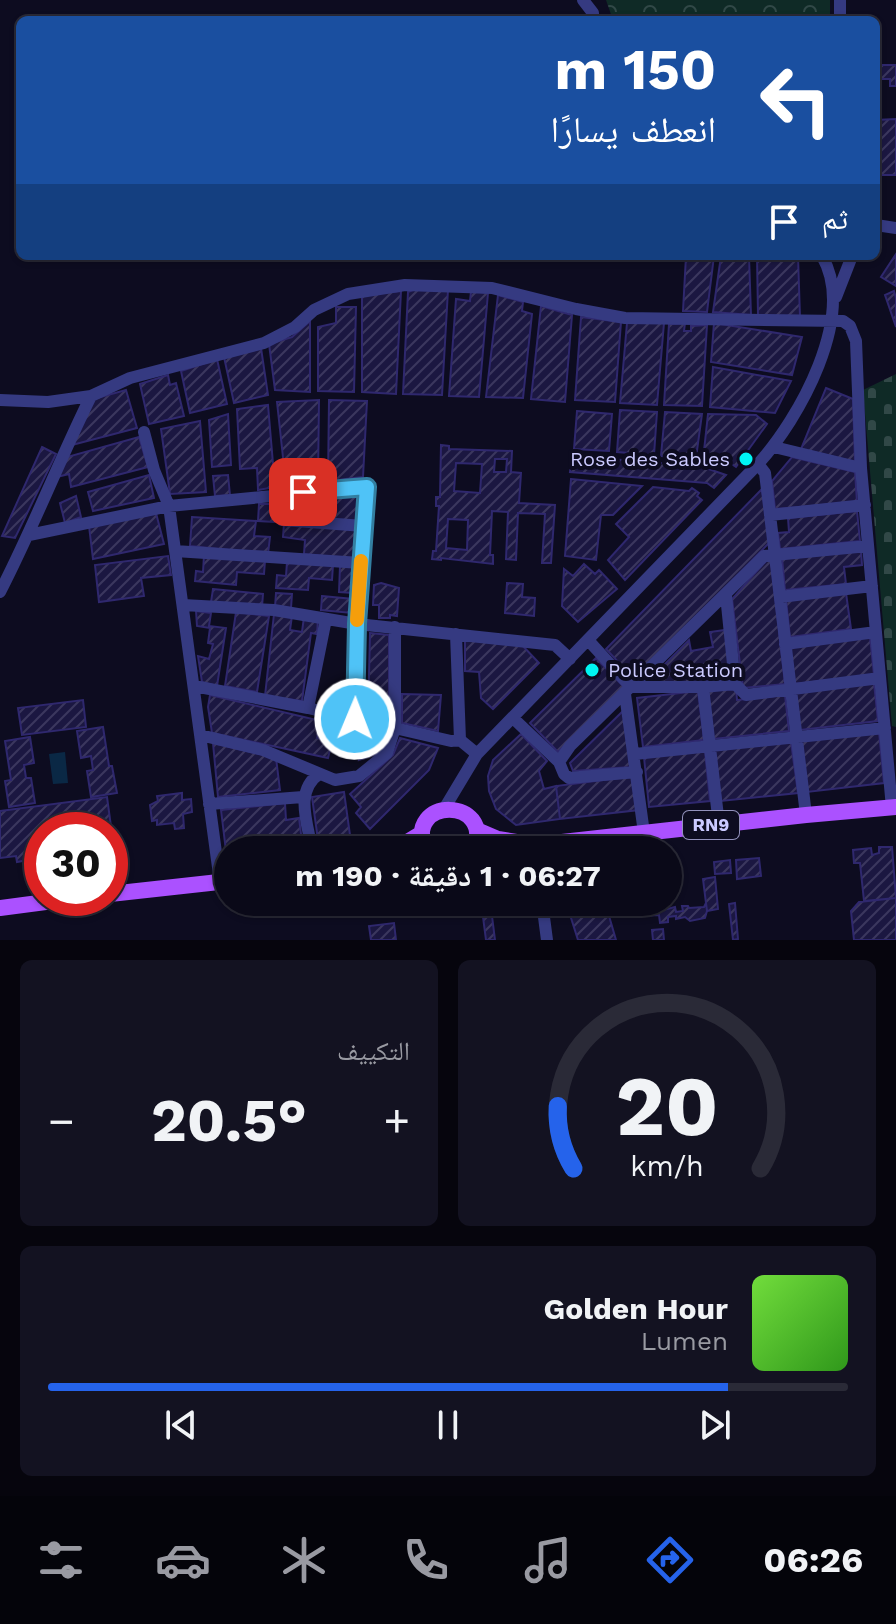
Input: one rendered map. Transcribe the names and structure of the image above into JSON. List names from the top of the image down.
{
  "streets": {
    "main road": ["RN9"]
  },
  "places": ["Rose des Sables", "Police Station"],
  "page": {
    "turn": ["150 m", "انعطف يسارًا"],
    "then": "ثم",
    "limit": "30",
    "trip": "06:27 · 1 دقيقة · 190 m",
    "tile": "التكييف",
    "heat": ["−", "20.5°", "+"],
    "song": ["Golden Hour", "Lumen"],
    "tabs": "06:26",
    "gauge": ["20", "km/h"]
  }
}
